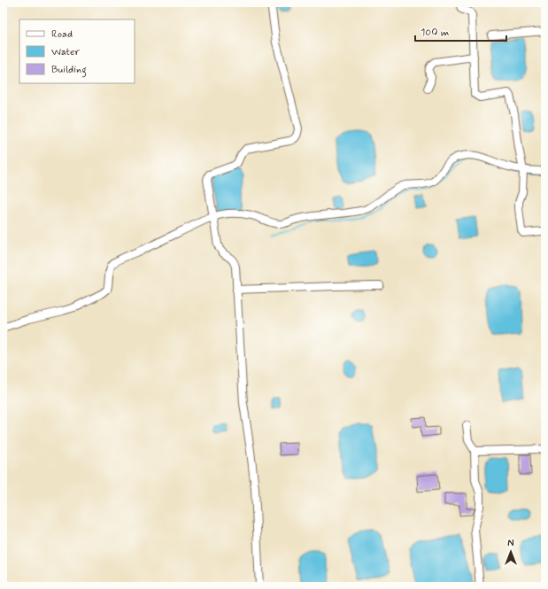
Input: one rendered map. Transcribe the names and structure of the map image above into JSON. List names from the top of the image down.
{
  "legend": ["Road", "Water", "Building"],
  "scale_bar": "100 m",
  "north": "top"
}
